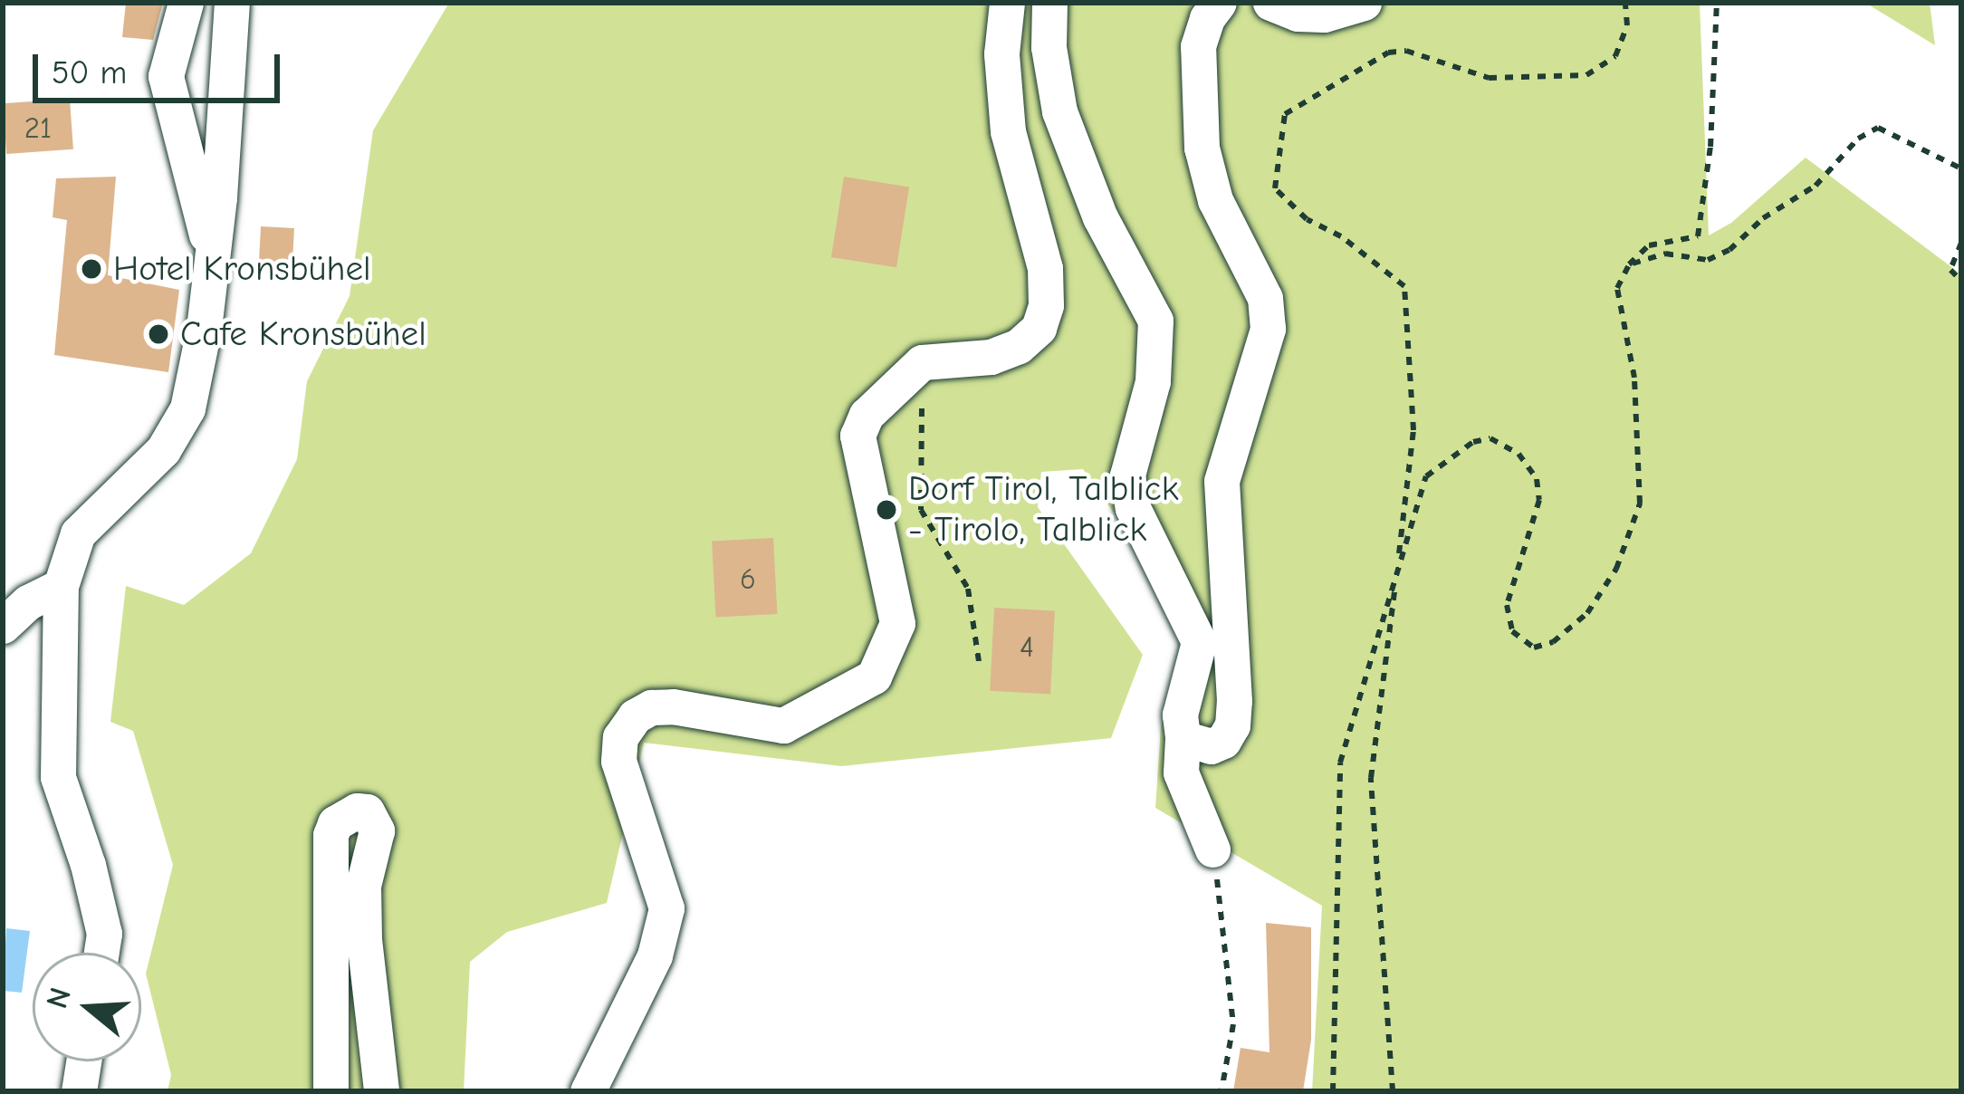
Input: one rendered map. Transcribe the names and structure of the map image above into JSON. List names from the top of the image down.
{
  "places": ["Hotel Kronsbühel", "Cafe Kronsbühel", "Dorf Tirol, Talblick - Tirolo, Talblick"],
  "house_numbers": ["21", "6", "4"],
  "scale_bar": "50 m",
  "north": "left"
}
